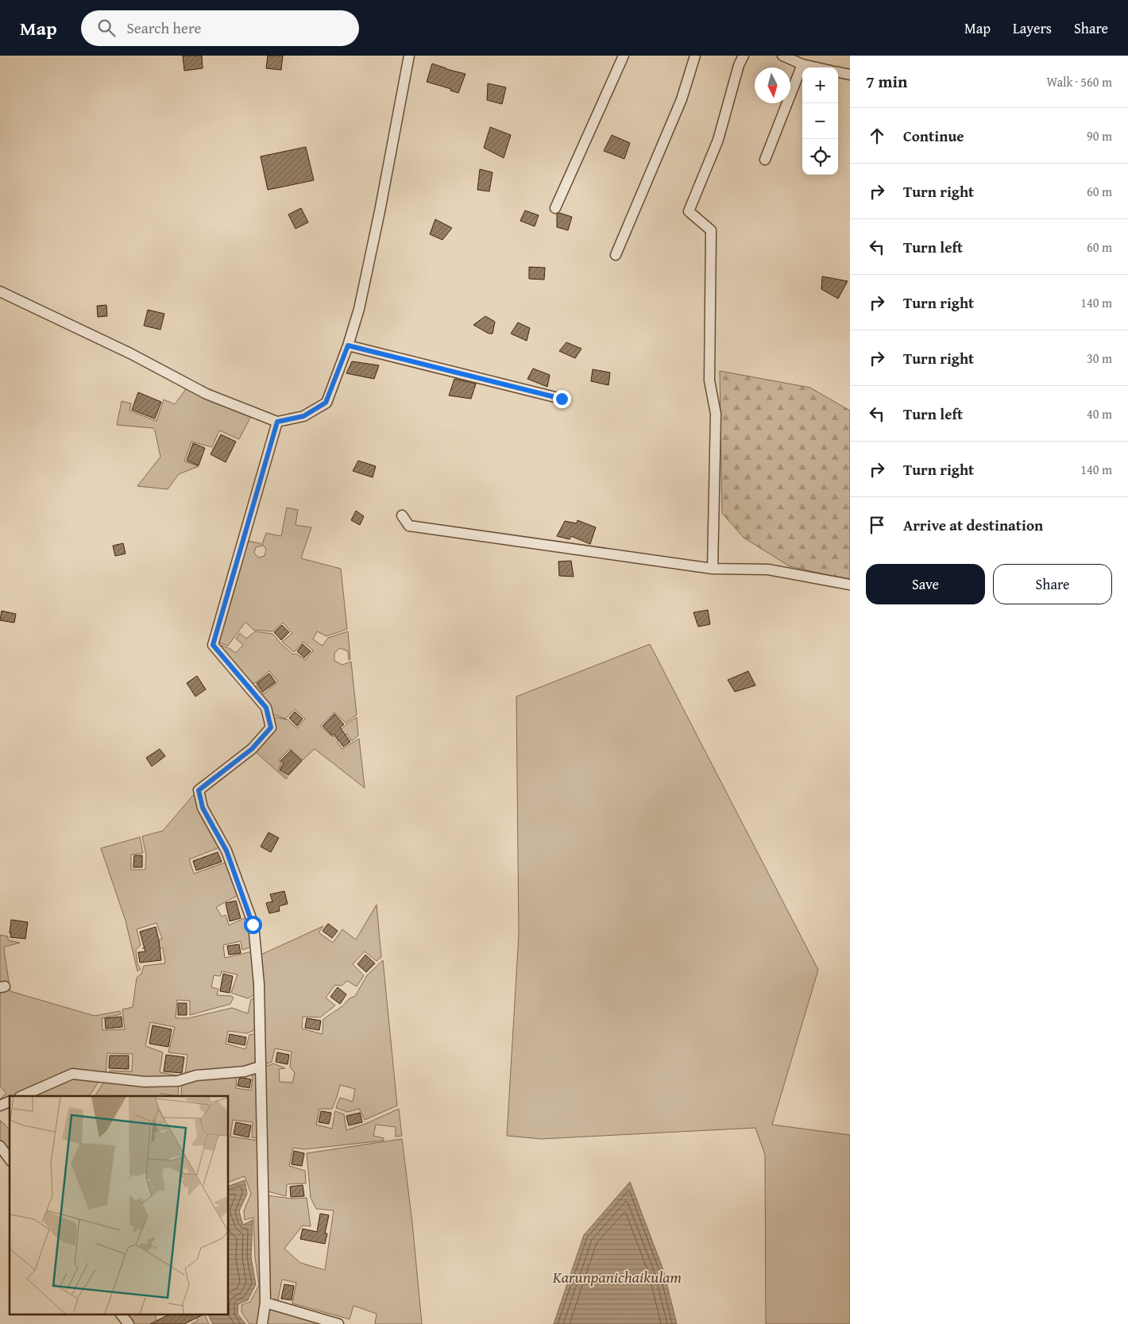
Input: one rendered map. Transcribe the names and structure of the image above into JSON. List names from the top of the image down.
{
  "water": ["Karunpanichaikulam"],
  "north": "bottom",
  "page": {
    "header": "Map",
    "search": "Search here",
    "nav": ["Map", "Layers", "Share"],
    "heading": ["7 min", "Walk · 560 m"],
    "map_buttons": ["+", "−"],
    "list": [
      ["Continue", "90 m"],
      ["Turn right", "60 m"],
      ["Turn left", "60 m"],
      ["Turn right", "140 m"],
      ["Turn right", "30 m"],
      ["Turn left", "40 m"],
      ["Turn right", "140 m"],
      "Arrive at destination"
    ],
    "buttons": ["Save", "Share"]
  }
}
